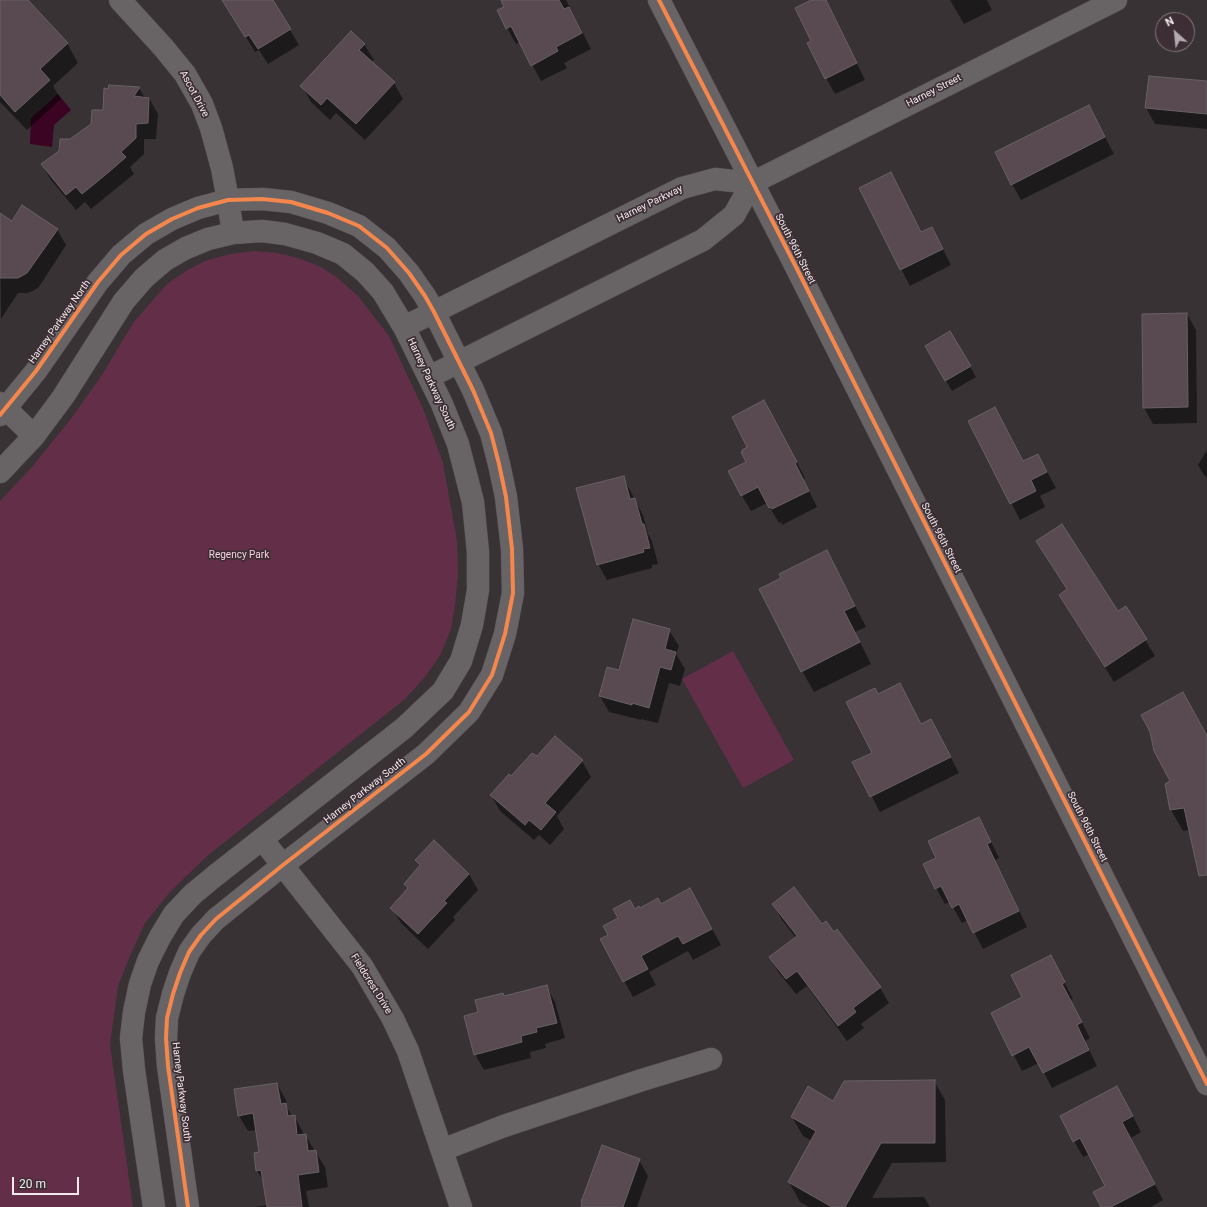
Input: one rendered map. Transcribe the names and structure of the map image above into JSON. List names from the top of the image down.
{
  "streets": {
    "street": [
      "Harney Street",
      "Ascot Drive",
      "Harney Parkway",
      "South 96th Street",
      "Harney Parkway North",
      "Harney Parkway South",
      "Fieldcrest Drive"
    ]
  },
  "crossings": [
    ["Harney Street", "Harney Parkway"],
    ["Harney Street", "South 96th Street"],
    ["Ascot Drive", "Harney Parkway North"],
    ["Harney Parkway", "South 96th Street"],
    ["Harney Parkway", "Harney Parkway North"],
    ["Harney Parkway", "Harney Parkway South"],
    ["Harney Parkway North", "Harney Parkway South"],
    ["Harney Parkway South", "Fieldcrest Drive"]
  ],
  "parks": ["Regency Park"],
  "scale_bar": "20 m",
  "north": "top left"
}
